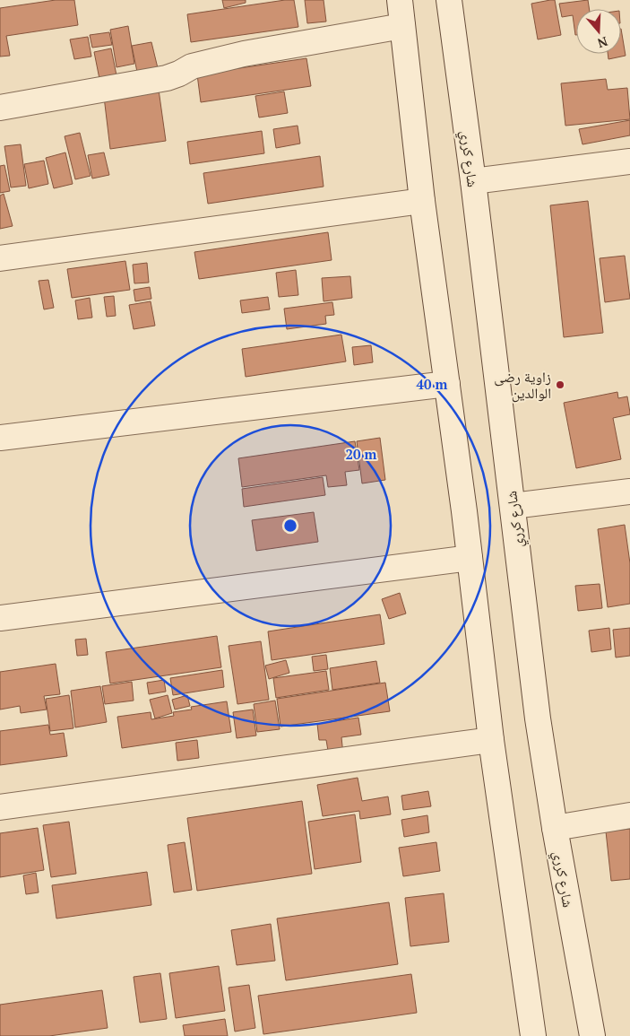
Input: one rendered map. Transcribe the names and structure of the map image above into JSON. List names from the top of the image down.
{
  "streets": {
    "street": ["شارع كرري"]
  },
  "places": ["زاوية رضى الوالدين"],
  "north": "bottom",
  "rings": ["40 m", "20 m"]
}
